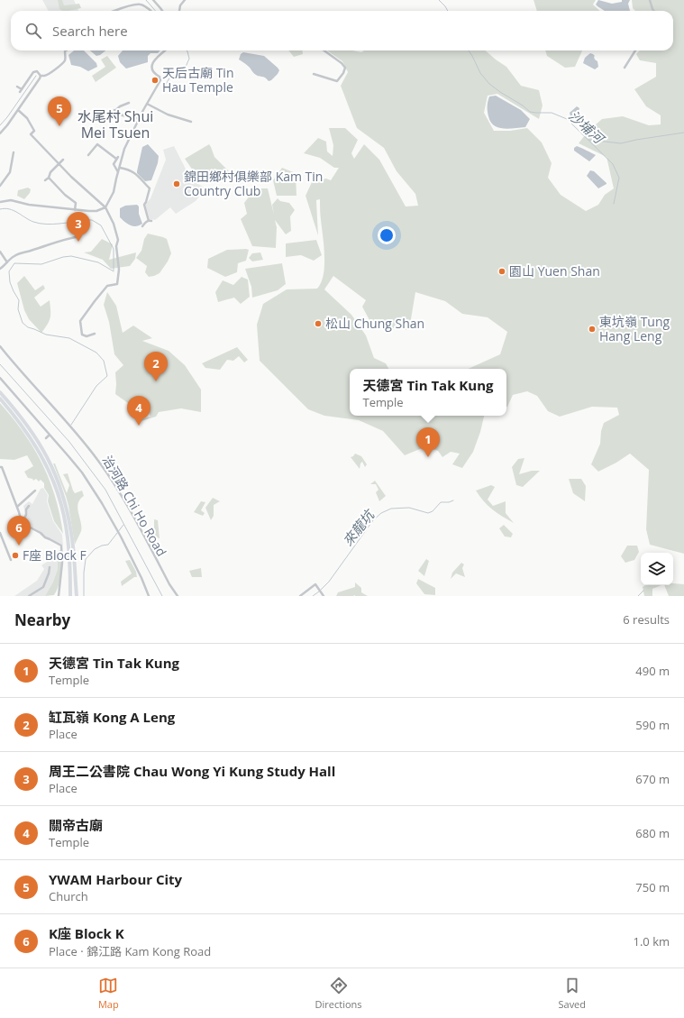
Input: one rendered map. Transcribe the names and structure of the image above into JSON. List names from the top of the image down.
{
  "streets": {
    "street": ["治河路 Chi Ho Road"]
  },
  "districts": ["水尾村 Shui Mei Tsuen"],
  "water": ["沙埔河", "來龍坑"],
  "places": [
    "天后古廟 Tin Hau Temple",
    "錦田鄉村俱樂部 Kam Tin Country Club",
    "園山 Yuen Shan",
    "松山 Chung Shan",
    "東坑嶺 Tung Hang Leng",
    "F座 Block F"
  ],
  "page": {
    "search": "Search here",
    "pins": [
      "5",
      "3",
      "2",
      "4",
      "1",
      "6"
    ],
    "popup": ["天德宮 Tin Tak Kung", "Temple"],
    "heading": ["Nearby", "6 results"],
    "list": [
      {
        "mark": "1",
        "name": "天德宮 Tin Tak Kung",
        "note": "Temple",
        "value": "490 m"
      },
      {
        "mark": "2",
        "name": "缸瓦嶺 Kong A Leng",
        "note": "Place",
        "value": "590 m"
      },
      {
        "mark": "3",
        "name": "周王二公書院 Chau Wong Yi Kung Study Hall",
        "note": "Place",
        "value": "670 m"
      },
      {
        "mark": "4",
        "name": "關帝古廟",
        "note": "Temple",
        "value": "680 m"
      },
      {
        "mark": "5",
        "name": "YWAM Harbour City",
        "note": "Church",
        "value": "750 m"
      },
      {
        "mark": "6",
        "name": "K座 Block K",
        "note": "Place · 錦江路 Kam Kong Road",
        "value": "1.0 km"
      }
    ],
    "nav": ["Map", "Directions", "Saved"]
  }
}
